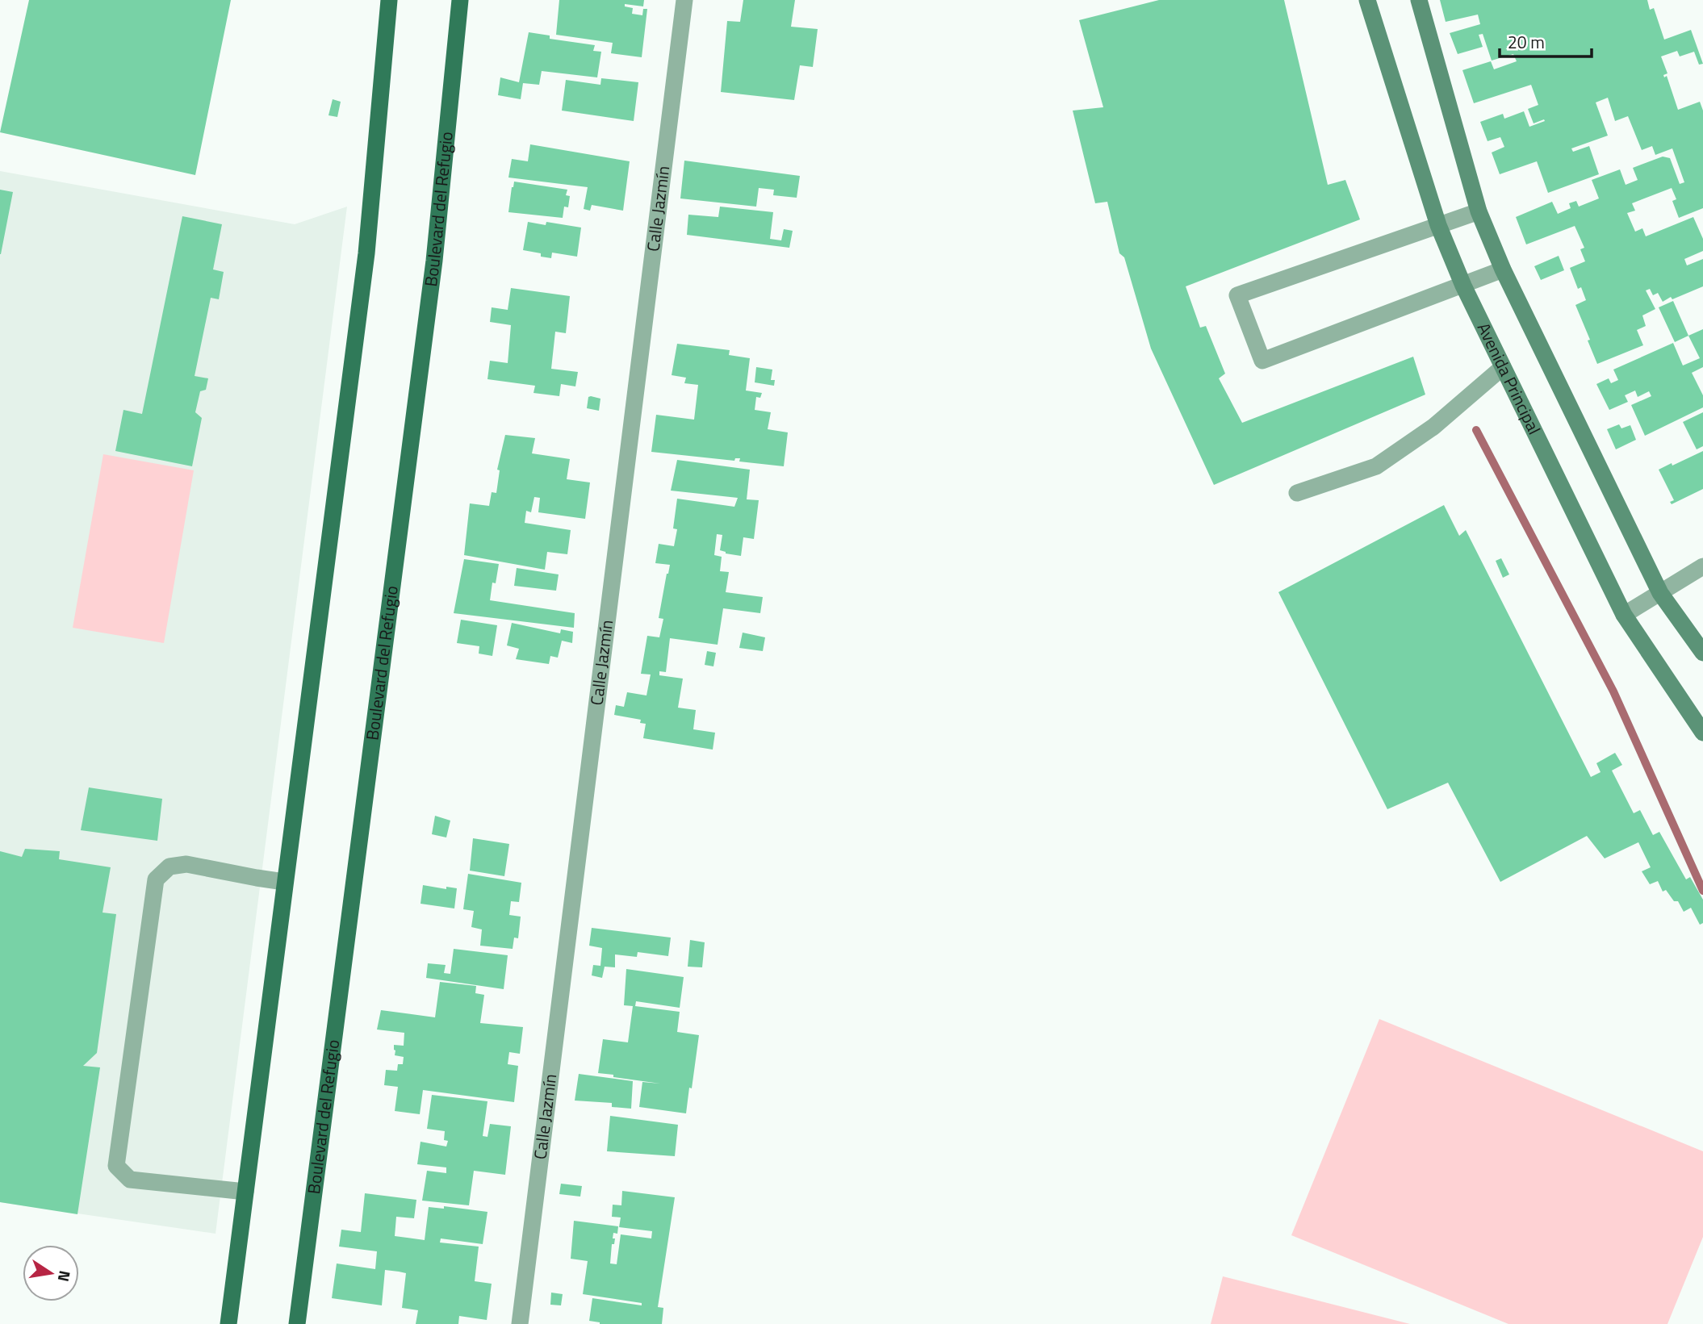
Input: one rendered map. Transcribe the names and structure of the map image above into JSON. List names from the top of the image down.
{
  "streets": {
    "main road": ["Boulevard del Refugio", "Avenida Principal"],
    "street": ["Calle Jazmín"]
  },
  "scale_bar": "20 m",
  "north": "right"
}
